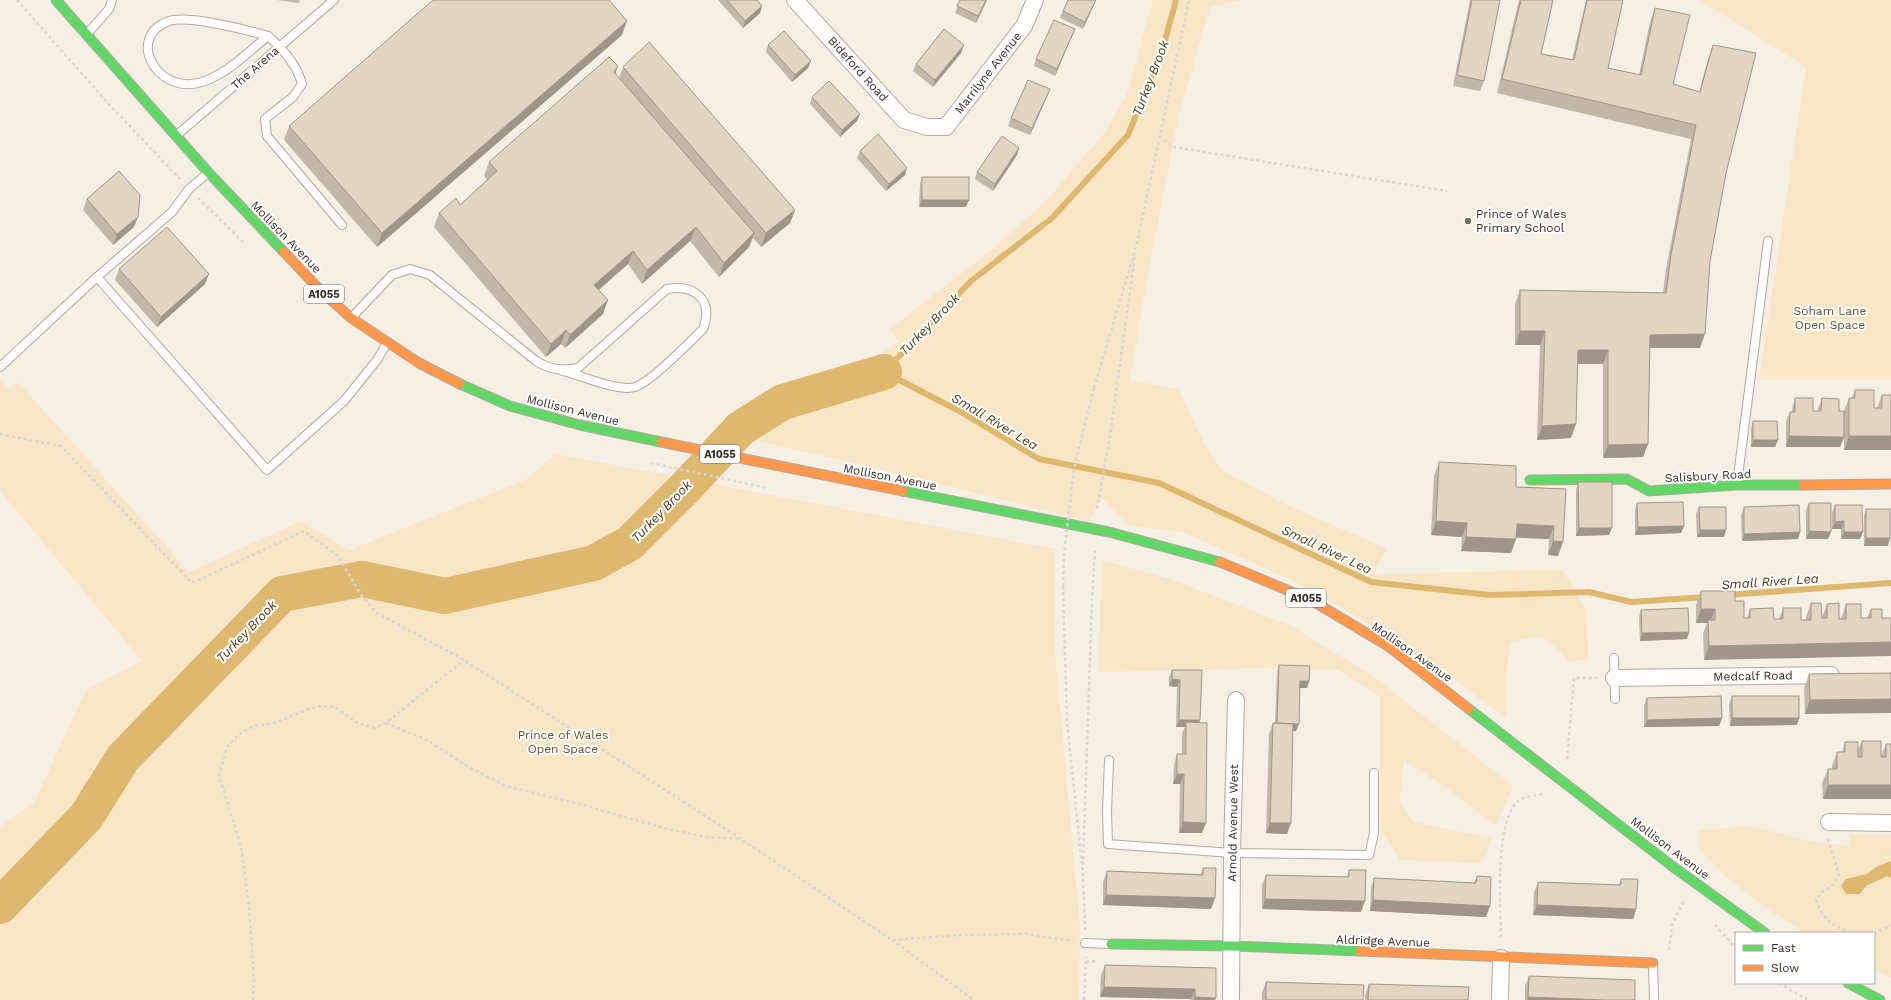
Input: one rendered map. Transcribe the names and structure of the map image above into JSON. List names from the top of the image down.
{
  "streets": {
    "main road": [
      "Mollison Avenue",
      "A1055",
      "Salisbury Road",
      "Aldridge Avenue"
    ],
    "street": [
      "Bideford Road",
      "Marrilyne Avenue",
      "Medcalf Road",
      "Arnold Avenue West"
    ],
    "lane": ["The Arena"]
  },
  "crossings": [
    ["The Arena", "Mollison Avenue"],
    ["Bideford Road", "Marrilyne Avenue"],
    ["Arnold Avenue West", "Aldridge Avenue"]
  ],
  "water": ["Turkey Brook", "Small River Lea"],
  "parks": ["Soham Lane Open Space", "Prince of Wales Open Space"],
  "places": ["Prince of Wales Primary School"],
  "legend": ["Fast", "Slow"]
}
